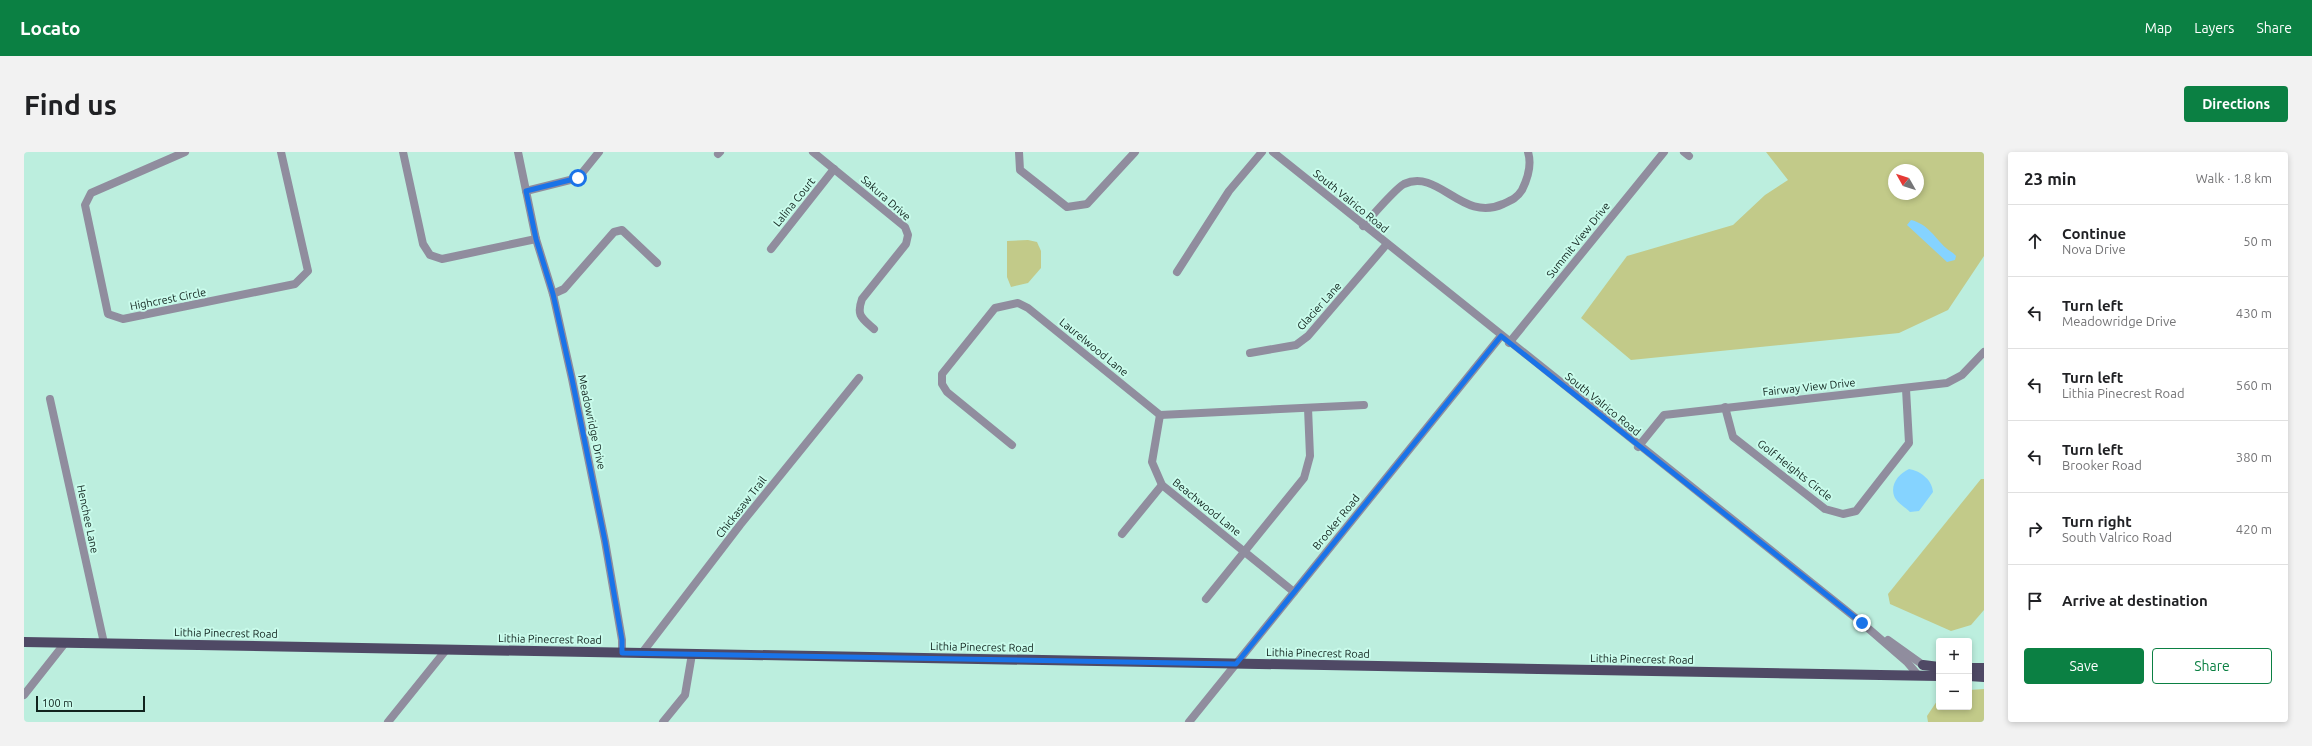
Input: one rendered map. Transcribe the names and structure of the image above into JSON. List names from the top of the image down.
{
  "streets": {
    "main road": ["Lithia Pinecrest Road"],
    "street": [
      "Sakura Drive",
      "South Valrico Road",
      "Lalina Court",
      "Summit View Drive",
      "Highcrest Circle",
      "Glacier Lane",
      "Laurelwood Lane",
      "Fairway View Drive",
      "Meadowridge Drive",
      "Golf Heights Circle",
      "Chickasaw Trail",
      "Beachwood Lane",
      "Henchee Lane",
      "Brooker Road"
    ]
  },
  "crossings": [
    ["Sakura Drive", "Lalina Court"],
    ["South Valrico Road", "Summit View Drive"],
    ["South Valrico Road", "Glacier Lane"],
    ["South Valrico Road", "Fairway View Drive"],
    ["South Valrico Road", "Brooker Road"],
    ["South Valrico Road", "Lithia Pinecrest Road"],
    ["Laurelwood Lane", "Beachwood Lane"],
    ["Fairway View Drive", "Golf Heights Circle"],
    ["Meadowridge Drive", "Lithia Pinecrest Road"],
    ["Chickasaw Trail", "Lithia Pinecrest Road"],
    ["Beachwood Lane", "Brooker Road"],
    ["Henchee Lane", "Lithia Pinecrest Road"],
    ["Brooker Road", "Lithia Pinecrest Road"]
  ],
  "scale_bar": "100 m",
  "north": "top left",
  "page": {
    "header": "Locato",
    "nav": ["Map", "Layers", "Share"],
    "buttons": [
      "Directions",
      ["Save", "Share"]
    ],
    "title": "Find us",
    "heading": ["23 min", "Walk · 1.8 km"],
    "list": [
      ["Continue", "Nova Drive", "50 m"],
      ["Turn left", "Meadowridge Drive", "430 m"],
      ["Turn left", "Lithia Pinecrest Road", "560 m"],
      ["Turn left", "Brooker Road", "380 m"],
      ["Turn right", "South Valrico Road", "420 m"],
      "Arrive at destination"
    ],
    "map_buttons": ["+", "−"],
    "scale": "100 m"
  }
}
